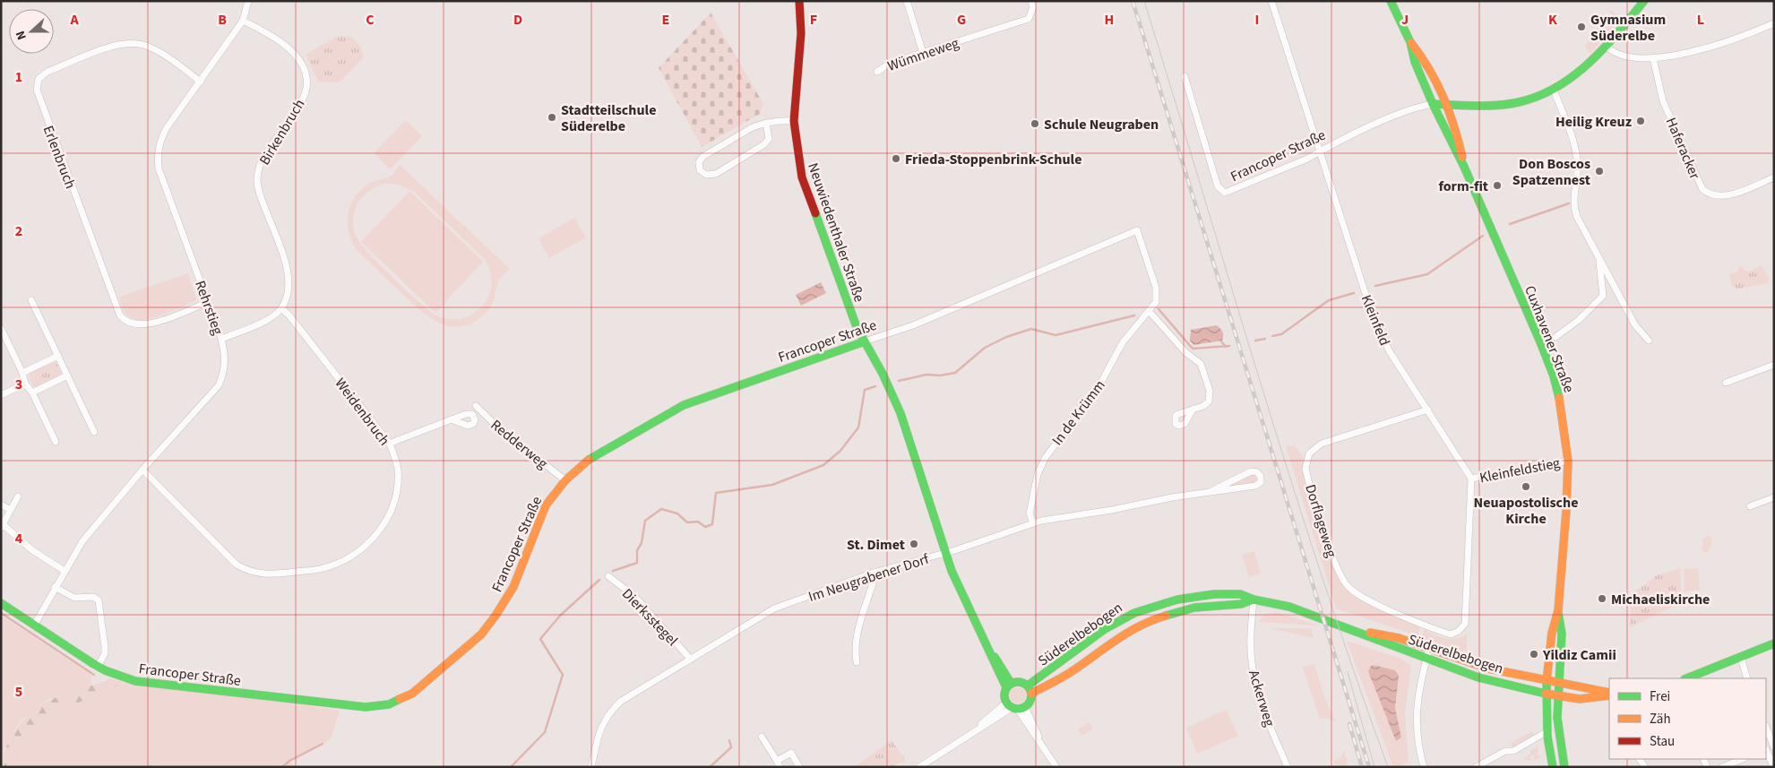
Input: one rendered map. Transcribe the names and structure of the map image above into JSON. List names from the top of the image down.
{
  "streets": {
    "main road": [
      "Francoper Straße",
      "Neuwiedenthaler Straße",
      "Cuxhavener Straße",
      "Süderelbebogen"
    ],
    "street": [
      "Wümmeweg",
      "Birkenbruch",
      "Haferacker",
      "Erlenbruch",
      "Rehrstieg",
      "Kleinfeld",
      "Weidenbruch",
      "In de Krümm",
      "Redderweg",
      "Kleinfeldstieg",
      "Dorflageweg",
      "Im Neugrabener Dorf",
      "Dierksstegel",
      "Ackerweg"
    ]
  },
  "crossings": [
    ["Birkenbruch", "Rehrstieg"],
    ["Birkenbruch", "Weidenbruch"],
    ["Francoper Straße", "Neuwiedenthaler Straße"],
    ["Francoper Straße", "Rehrstieg"],
    ["Francoper Straße", "Kleinfeld"],
    ["Francoper Straße", "Cuxhavener Straße"],
    ["Francoper Straße", "In de Krümm"],
    ["Francoper Straße", "Redderweg"],
    ["Erlenbruch", "Rehrstieg"],
    ["Neuwiedenthaler Straße", "Im Neugrabener Dorf"],
    ["Neuwiedenthaler Straße", "Süderelbebogen"],
    ["Rehrstieg", "Weidenbruch"],
    ["Kleinfeld", "Kleinfeldstieg"],
    ["Kleinfeld", "Dorflageweg"],
    ["Cuxhavener Straße", "Kleinfeldstieg"],
    ["Cuxhavener Straße", "Süderelbebogen"],
    ["In de Krümm", "Im Neugrabener Dorf"],
    ["Kleinfeldstieg", "Dorflageweg"],
    ["Im Neugrabener Dorf", "Dierksstegel"],
    ["Süderelbebogen", "Ackerweg"]
  ],
  "places": [
    "Gymnasium Süderelbe",
    "Stadtteilschule Süderelbe",
    "Heilig Kreuz",
    "Schule Neugraben",
    "Frieda-Stoppenbrink-Schule",
    "Don Boscos Spatzennest",
    "form-fit",
    "Neuapostolische Kirche",
    "St. Dimet",
    "Michaeliskirche",
    "Yildiz Camii"
  ],
  "legend": ["Frei", "Zäh", "Stau"],
  "north": "left",
  "grid": {
    "columns": [
      "A",
      "B",
      "C",
      "D",
      "E",
      "F",
      "G",
      "H",
      "I",
      "J",
      "K",
      "L"
    ],
    "rows": [
      "1",
      "2",
      "3",
      "4",
      "5"
    ]
  }
}
